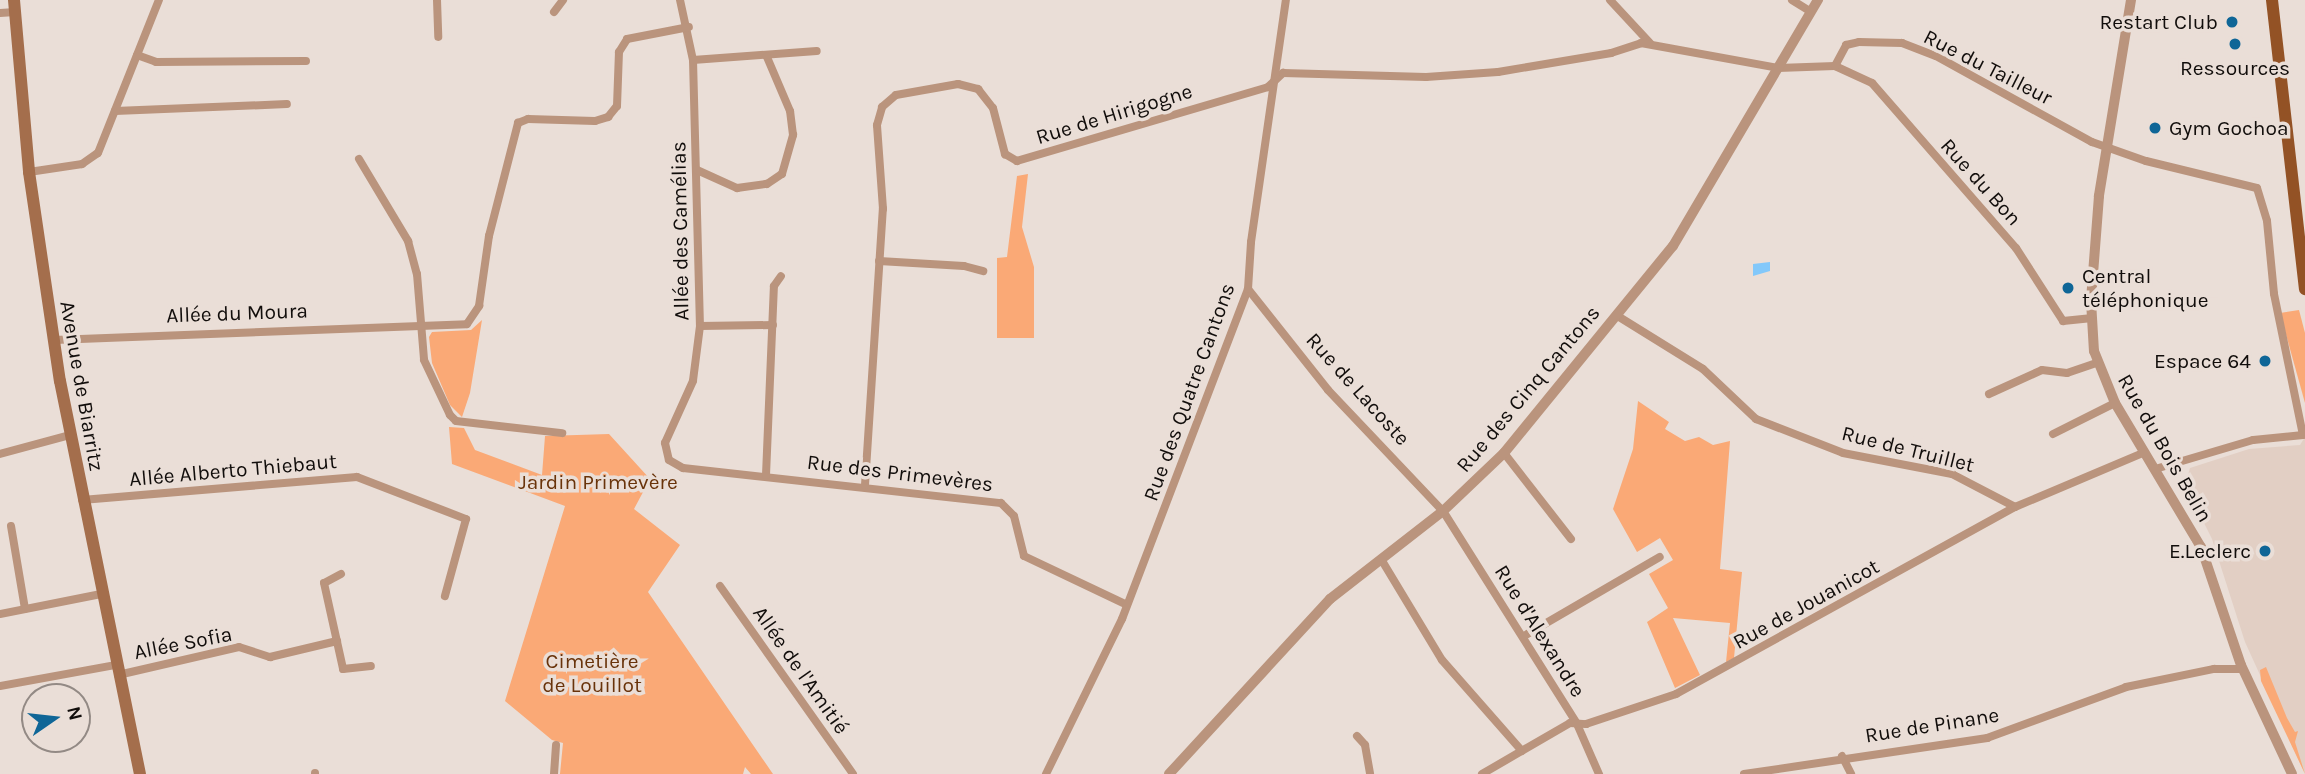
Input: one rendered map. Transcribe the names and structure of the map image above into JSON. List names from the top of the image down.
{
  "streets": {
    "main road": ["Avenue de Biarritz"],
    "street": [
      "Rue du Tailleur",
      "Rue de Hirigogne",
      "Rue du Bon",
      "Allée des Camélias",
      "Allée du Moura",
      "Rue de Lacoste",
      "Rue des Cinq Cantons",
      "Rue des Quatre Cantons",
      "Rue du Bois Belin",
      "Rue de Truillet",
      "Allée Alberto Thiebaut",
      "Rue des Primevères",
      "Rue de Jouanicot",
      "Rue d'Alexandre",
      "Allée Sofia",
      "Allée de l'Amitié",
      "Rue de Pinane"
    ]
  },
  "crossings": [
    ["Rue du Tailleur", "Rue du Bon"],
    ["Rue du Tailleur", "Rue du Bois Belin"],
    ["Rue de Hirigogne", "Rue des Quatre Cantons"],
    ["Rue de Hirigogne", "Rue des Primevères"],
    ["Rue du Bon", "Rue du Bois Belin"],
    ["Allée des Camélias", "Allée du Moura"],
    ["Allée des Camélias", "Rue des Primevères"],
    ["Allée du Moura", "Avenue de Biarritz"],
    ["Avenue de Biarritz", "Allée Alberto Thiebaut"],
    ["Avenue de Biarritz", "Allée Sofia"],
    ["Rue de Lacoste", "Rue des Cinq Cantons"],
    ["Rue de Lacoste", "Rue des Quatre Cantons"],
    ["Rue de Lacoste", "Rue d'Alexandre"],
    ["Rue des Cinq Cantons", "Rue de Truillet"],
    ["Rue des Cinq Cantons", "Rue d'Alexandre"],
    ["Rue des Quatre Cantons", "Rue des Primevères"],
    ["Rue du Bois Belin", "Rue de Jouanicot"],
    ["Rue du Bois Belin", "Rue de Pinane"],
    ["Rue de Truillet", "Rue de Jouanicot"],
    ["Rue de Jouanicot", "Rue d'Alexandre"]
  ],
  "parks": ["Jardin Primevère", "Cimetière de Louillot"],
  "places": [
    "Restart Club",
    "Ressources",
    "Gym Gochoa",
    "Central téléphonique",
    "Espace 64",
    "E.Leclerc"
  ],
  "north": "right"
}
